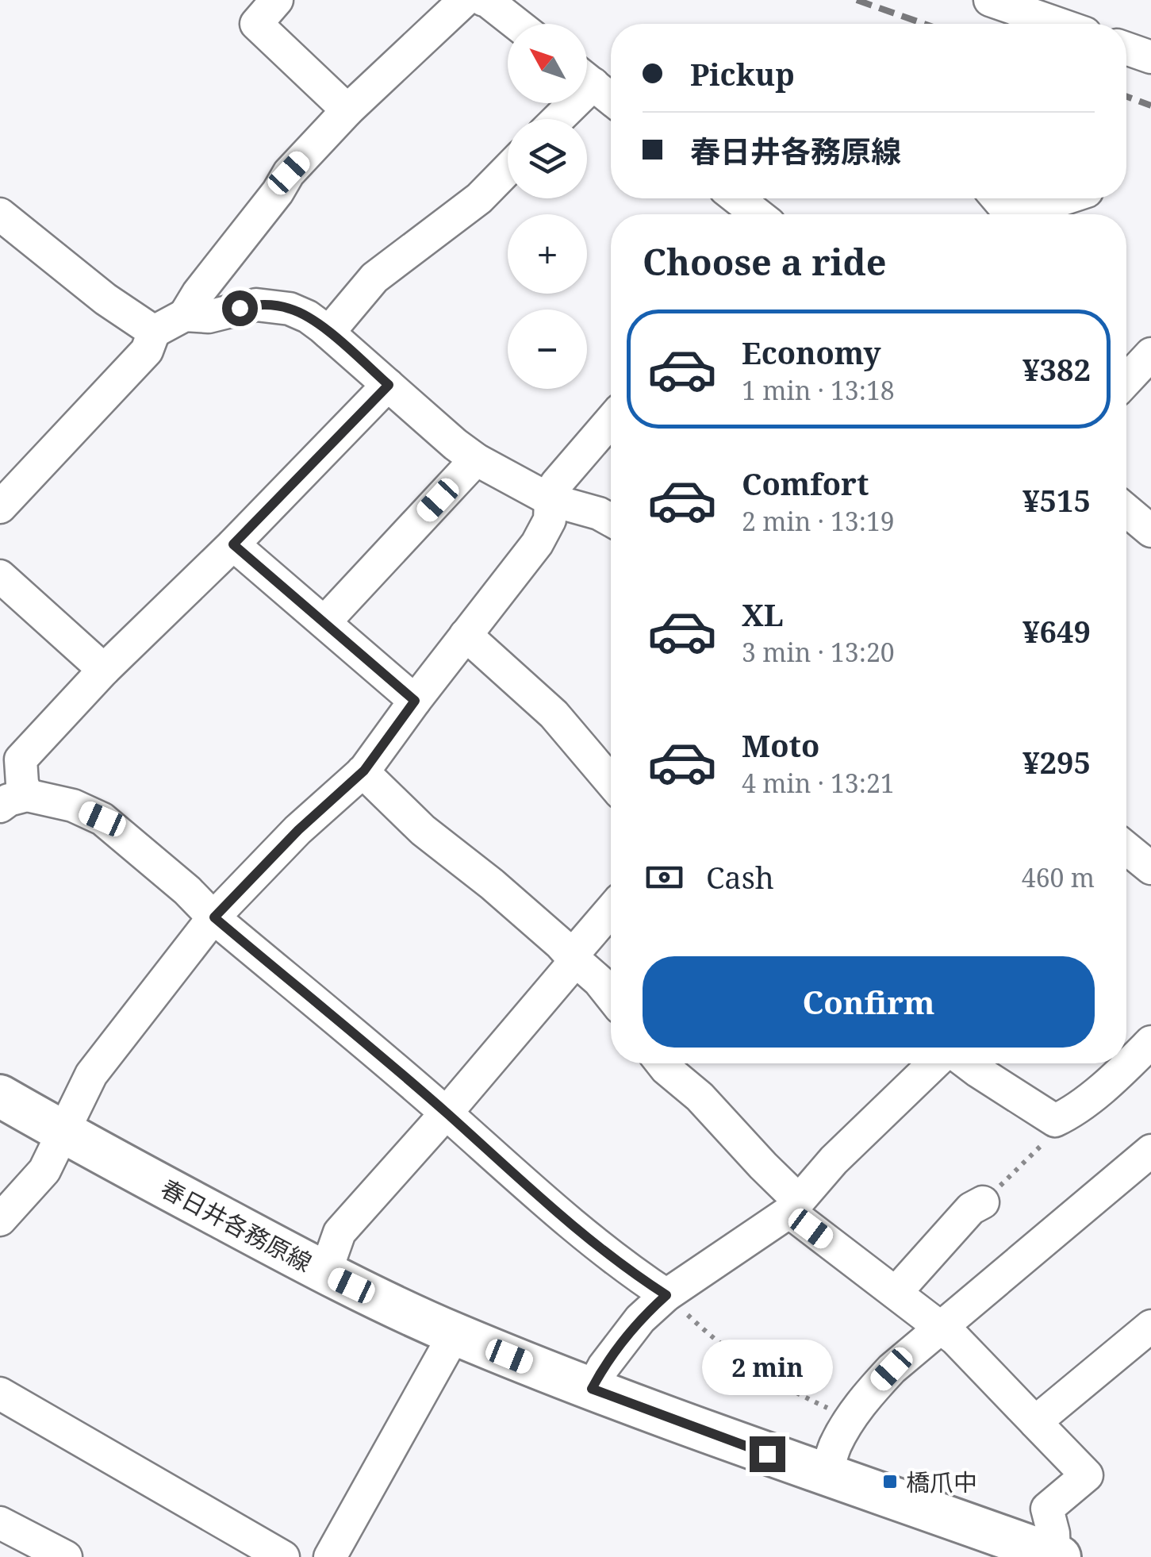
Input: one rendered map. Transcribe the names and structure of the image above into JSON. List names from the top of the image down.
{
  "streets": {
    "main road": ["春日井各務原線"]
  },
  "places": {
    "transit": ["橋爪中"]
  },
  "north": "top left",
  "page": {
    "map_buttons": ["+", "−"],
    "banner": ["Pickup", "春日井各務原線"],
    "heading": "Choose a ride",
    "list": [
      {
        "name": "Economy",
        "note": "1 min · 13:18",
        "value": "¥382"
      },
      {
        "name": "Comfort",
        "note": "2 min · 13:19",
        "value": "¥515"
      },
      {
        "name": "XL",
        "note": "3 min · 13:20",
        "value": "¥649"
      },
      {
        "name": "Moto",
        "note": "4 min · 13:21",
        "value": "¥295"
      }
    ],
    "pay": ["Cash", "460 m"],
    "buttons": "Confirm",
    "bubble": "2 min"
  }
}
